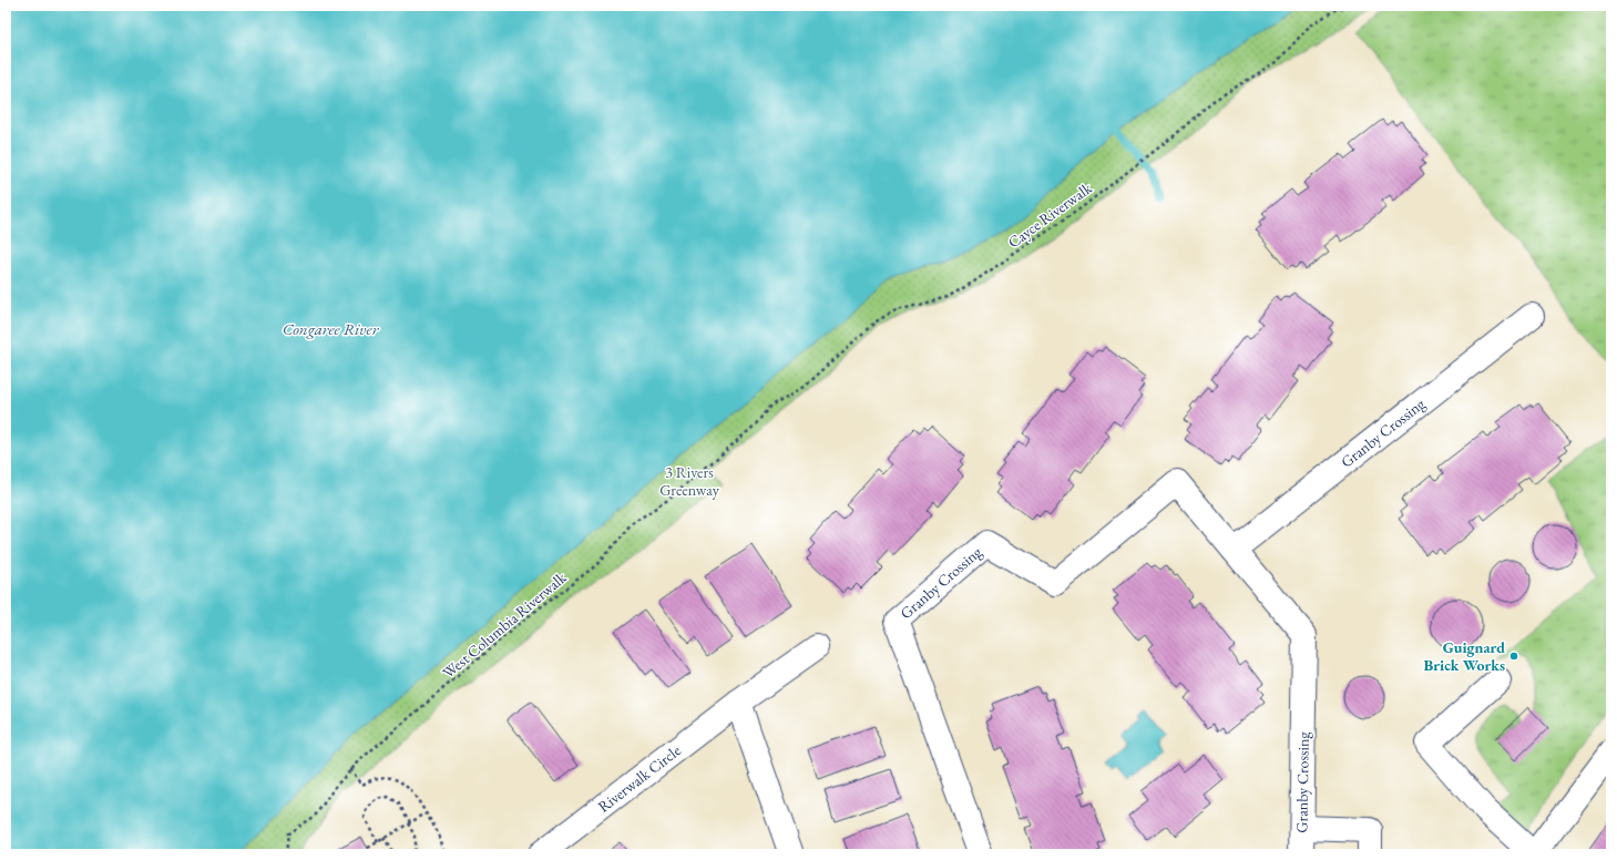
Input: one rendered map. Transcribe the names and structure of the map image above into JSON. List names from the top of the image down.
{
  "streets": {
    "street": ["Granby Crossing", "Riverwalk Circle"],
    "path": ["Cayce Riverwalk", "West Columbia Riverwalk"]
  },
  "crossings": [
    ["Cayce Riverwalk", "West Columbia Riverwalk"]
  ],
  "water": ["Congaree River"],
  "parks": ["3 Rivers Greenway"],
  "places": ["Guignard Brick Works"]
}
